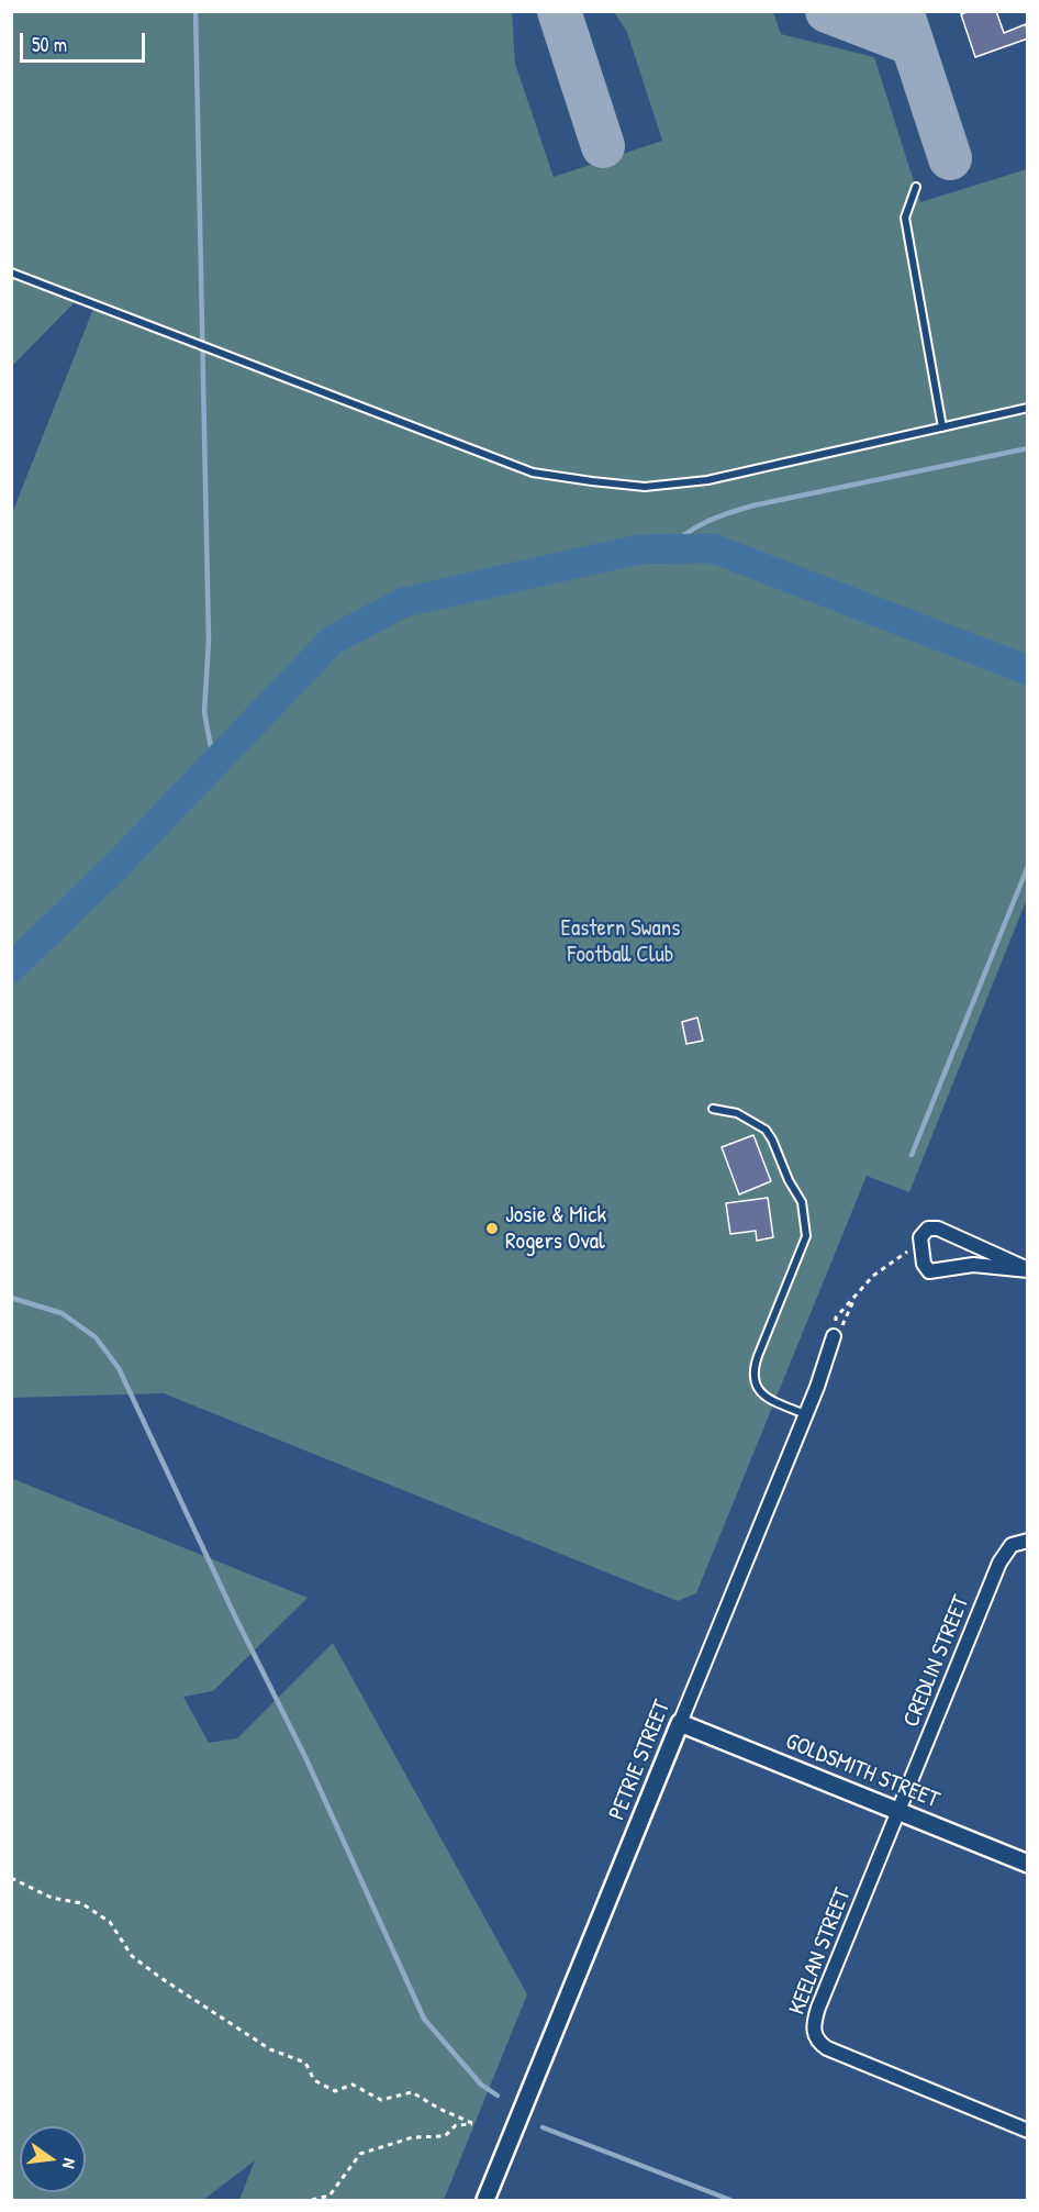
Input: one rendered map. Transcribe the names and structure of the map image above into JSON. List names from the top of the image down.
{
  "streets": {
    "street": [
      "CREDLIN STREET",
      "PETRIE STREET",
      "GOLDSMITH STREET",
      "KEELAN STREET"
    ]
  },
  "crossings": [
    ["CREDLIN STREET", "GOLDSMITH STREET"],
    ["CREDLIN STREET", "KEELAN STREET"],
    ["PETRIE STREET", "GOLDSMITH STREET"],
    ["GOLDSMITH STREET", "KEELAN STREET"]
  ],
  "parks": ["Eastern Swans Football Club"],
  "places": ["Josie & Mick Rogers Oval"],
  "scale_bar": "50 m",
  "north": "right"
}
